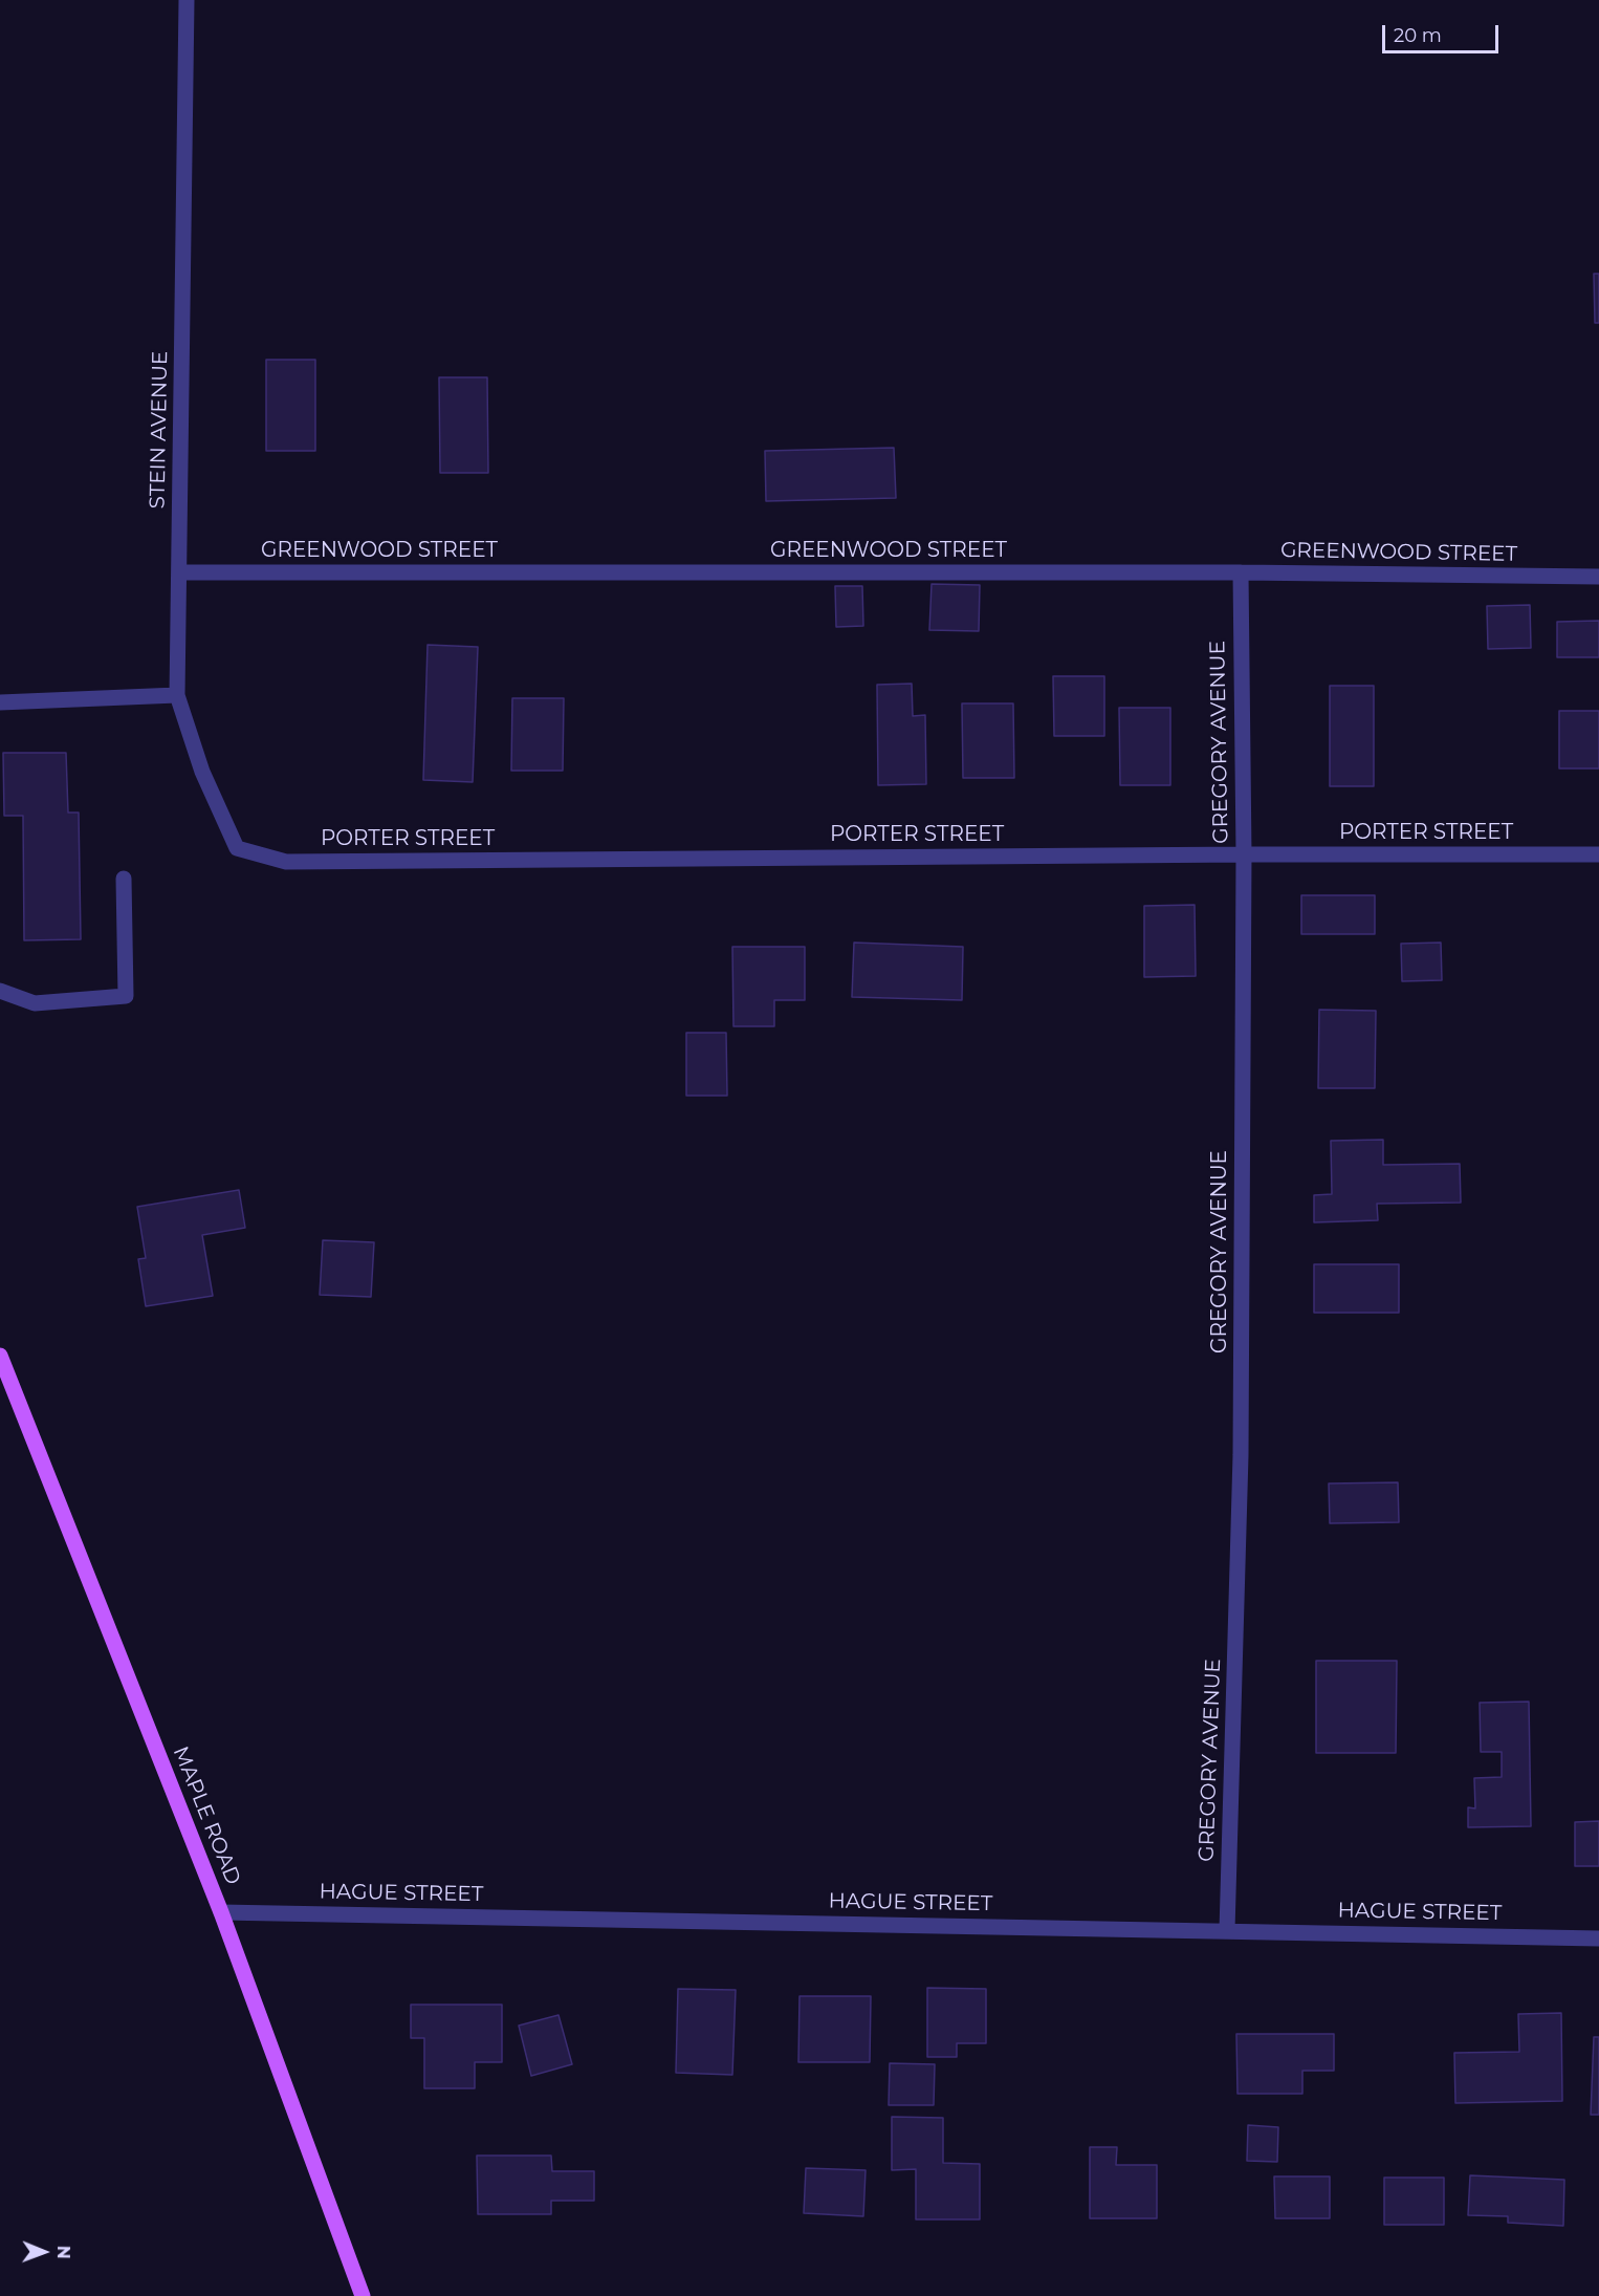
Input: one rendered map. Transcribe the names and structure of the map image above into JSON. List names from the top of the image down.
{
  "streets": {
    "main road": ["MAPLE ROAD"],
    "street": [
      "STEIN AVENUE",
      "GREENWOOD STREET",
      "GREGORY AVENUE",
      "PORTER STREET",
      "HAGUE STREET"
    ]
  },
  "crossings": [
    ["STEIN AVENUE", "GREENWOOD STREET"],
    ["STEIN AVENUE", "PORTER STREET"],
    ["GREENWOOD STREET", "GREGORY AVENUE"],
    ["GREGORY AVENUE", "PORTER STREET"],
    ["GREGORY AVENUE", "HAGUE STREET"],
    ["MAPLE ROAD", "HAGUE STREET"]
  ],
  "scale_bar": "20 m",
  "north": "right"
}
